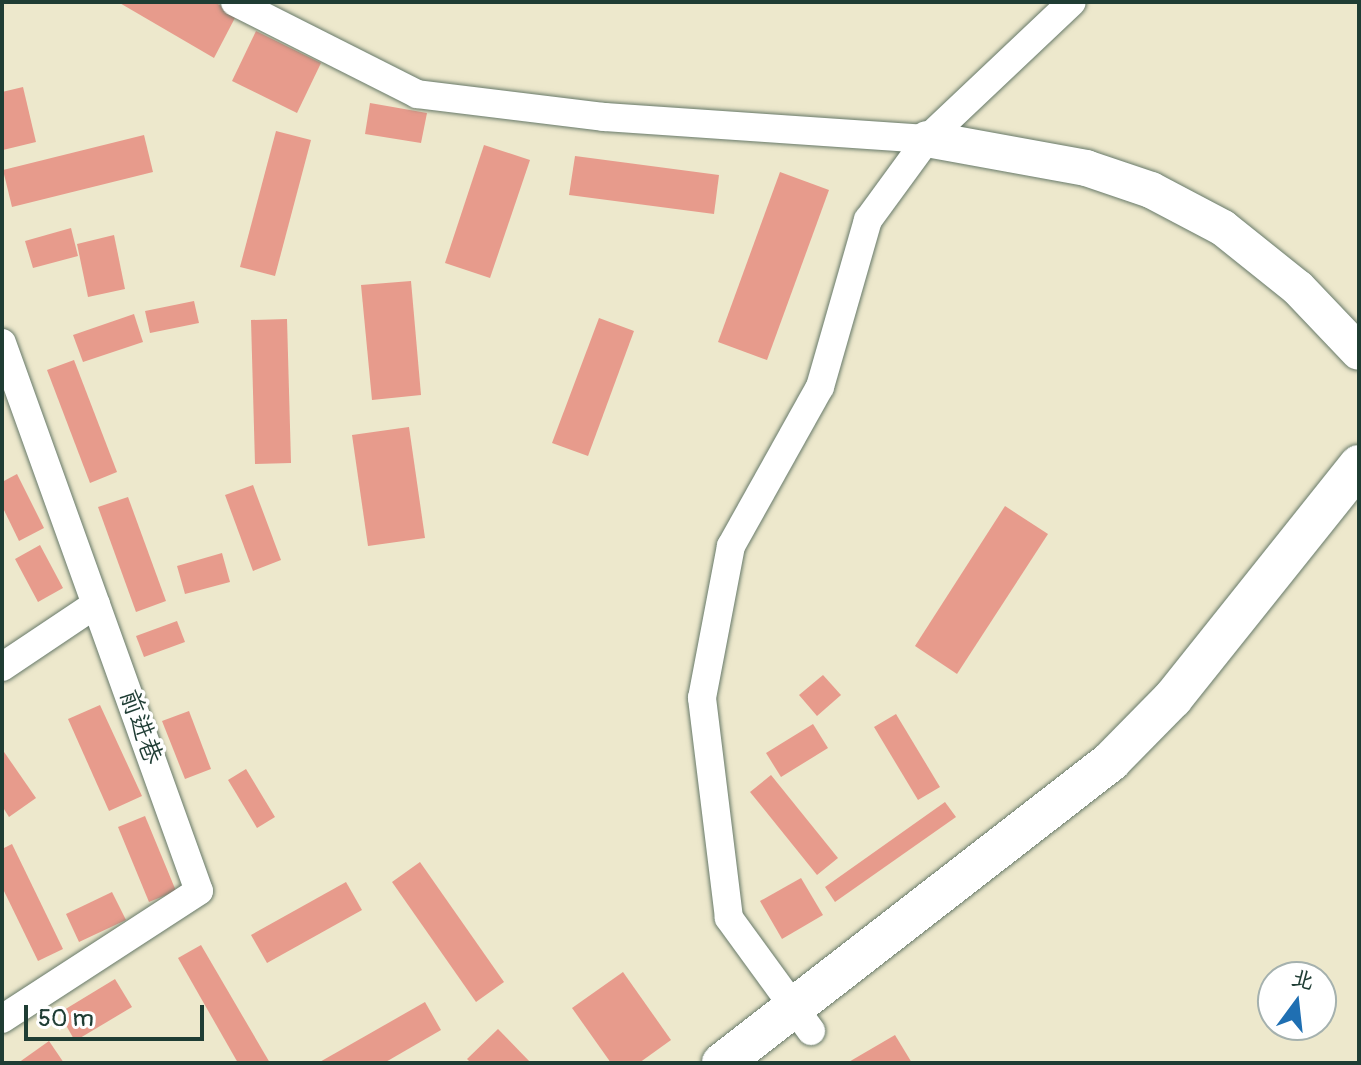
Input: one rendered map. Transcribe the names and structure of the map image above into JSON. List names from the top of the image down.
{
  "streets": {
    "street": ["前进巷"]
  },
  "scale_bar": "50 m",
  "north": "top"
}
